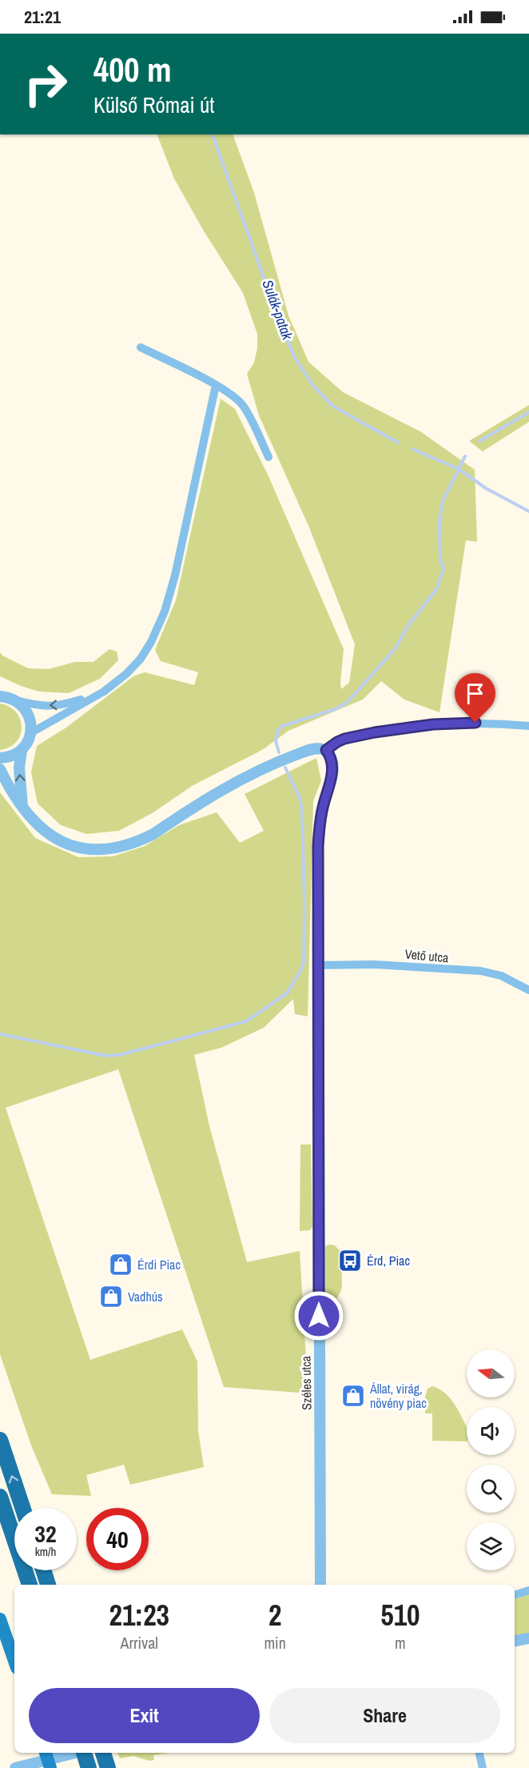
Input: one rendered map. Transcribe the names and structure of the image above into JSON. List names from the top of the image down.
{
  "streets": {
    "street": ["Vető utca", "Széles utca"]
  },
  "crossings": [
    ["Vető utca", "Széles utca"]
  ],
  "water": ["Sulák-patak"],
  "places": {
    "bus stop": ["Érd, Piac"],
    "shop": ["Érdi Piac", "Vadhús", "Állat, virág, növény piac"]
  },
  "north": "left",
  "page": {
    "status": "21:21",
    "turn": ["400 m", "Külső Római út"],
    "speed": "32 km/h",
    "limit": "40",
    "eta": [
      "21:23",
      "Arrival",
      "2",
      "min",
      "510",
      "m"
    ],
    "buttons": ["Exit", "Share"]
  }
}
